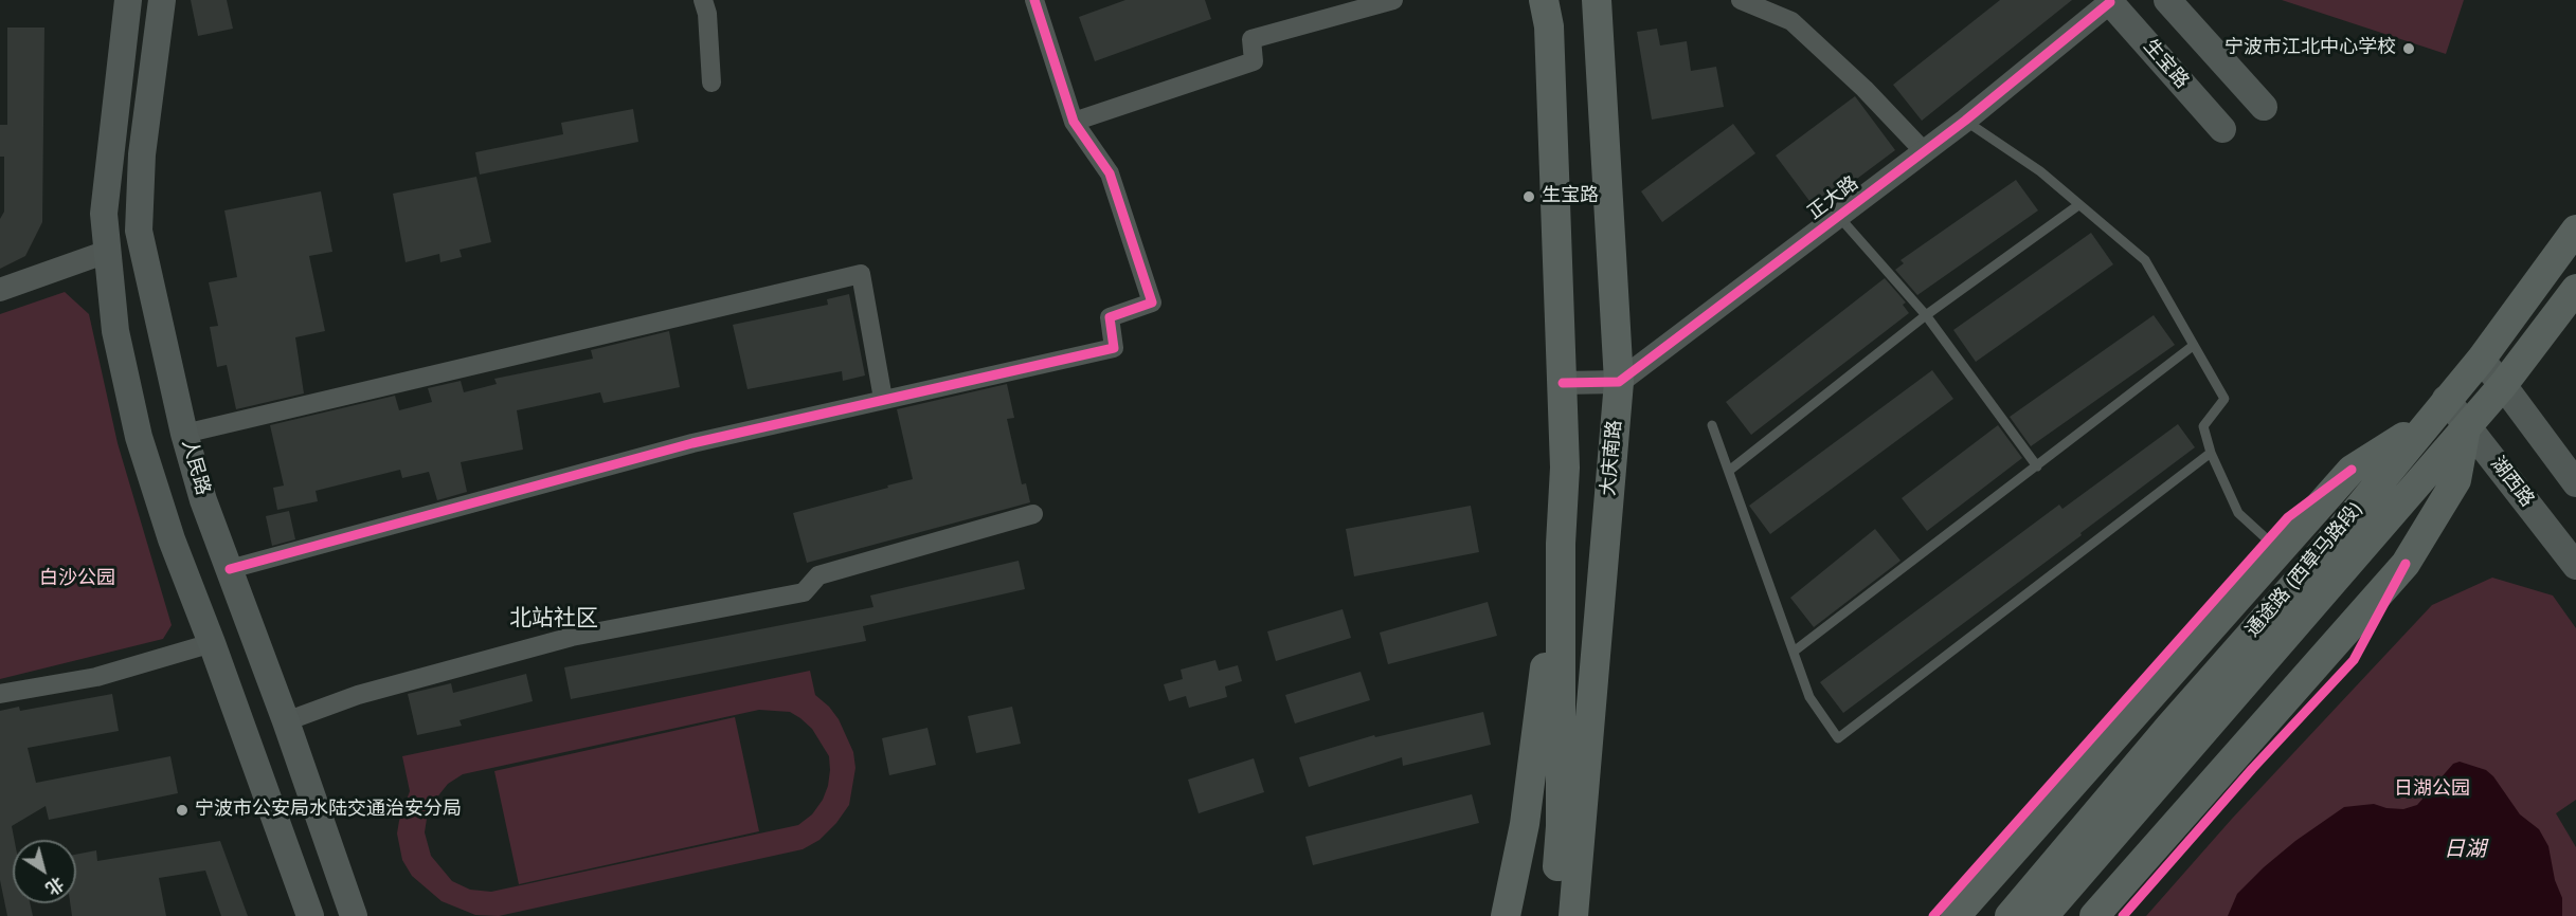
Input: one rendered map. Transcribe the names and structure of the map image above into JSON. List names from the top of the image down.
{
  "streets": {
    "main road": [
      "生宝路",
      "大庆南路",
      "人民路",
      "湖西路",
      "通途路 (西草马路段)"
    ],
    "street": ["正大路"]
  },
  "crossings": [
    ["生宝路", "正大路"],
    ["正大路", "大庆南路"],
    ["湖西路", "通途路 (西草马路段)"]
  ],
  "districts": ["北站社区"],
  "water": ["日湖"],
  "parks": ["白沙公园", "日湖公园"],
  "places": ["宁波市江北中心学校", "生宝路", "宁波市公安局水陆交通治安分局"],
  "north": "bottom right"
}
